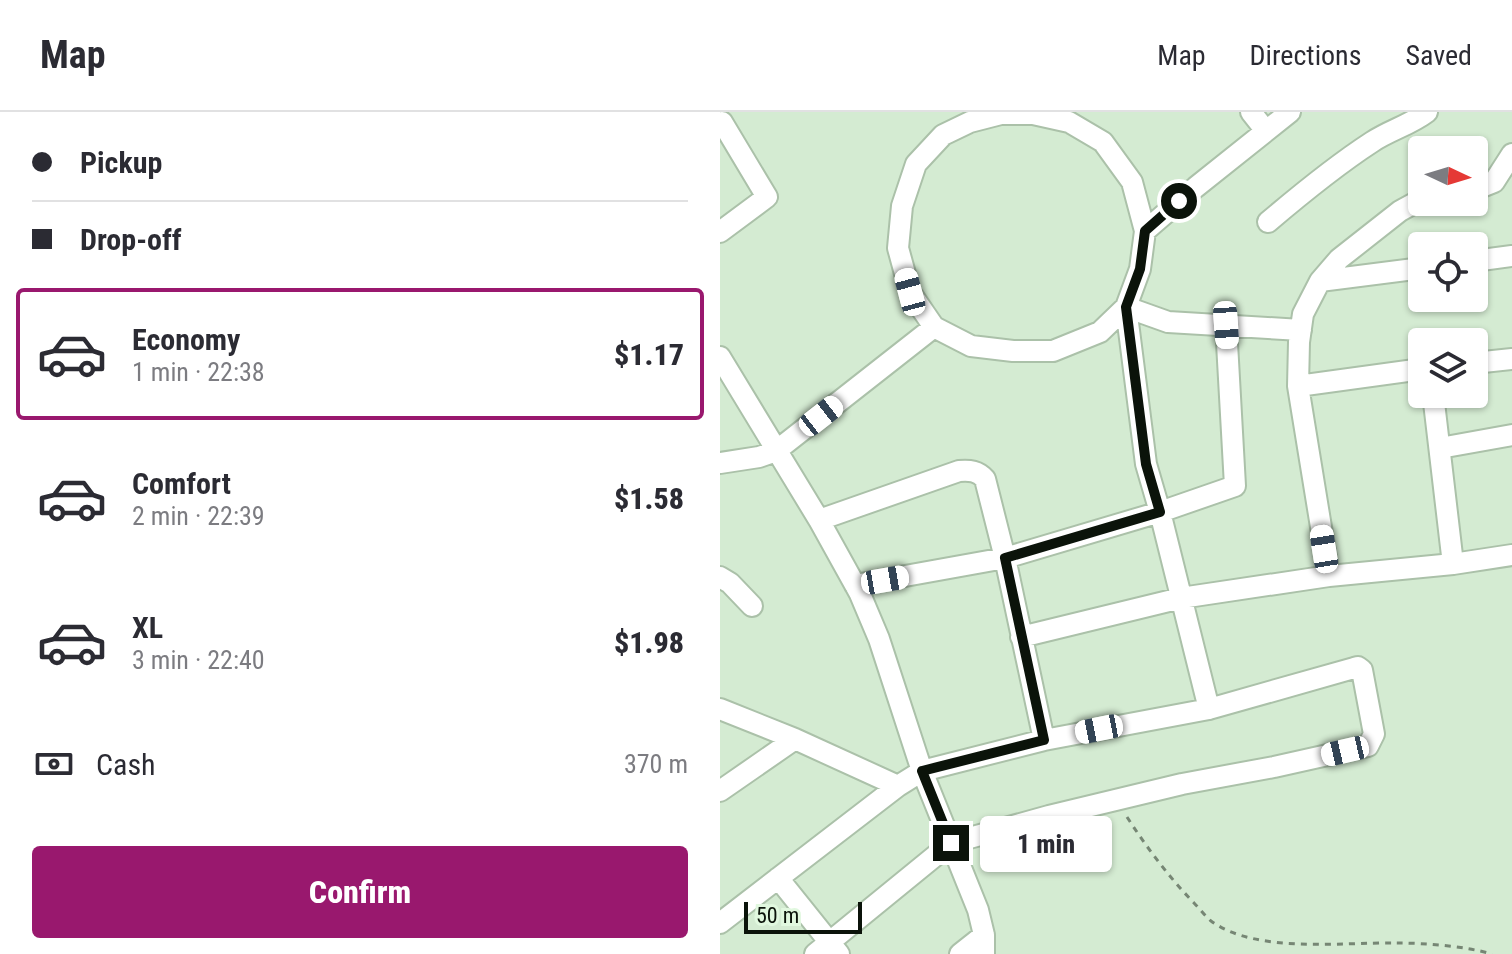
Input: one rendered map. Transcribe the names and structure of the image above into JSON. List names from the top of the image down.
{
  "scale_bar": "50 m",
  "north": "right",
  "page": {
    "header": "Map",
    "nav": ["Map", "Directions", "Saved"],
    "banner": ["Pickup", "Drop-off"],
    "list": [
      {
        "name": "Economy",
        "note": "1 min · 22:38",
        "value": "$1.17"
      },
      {
        "name": "Comfort",
        "note": "2 min · 22:39",
        "value": "$1.58"
      },
      {
        "name": "XL",
        "note": "3 min · 22:40",
        "value": "$1.98"
      }
    ],
    "pay": ["Cash", "370 m"],
    "bubble": "1 min",
    "buttons": "Confirm",
    "scale": "50 m"
  }
}
